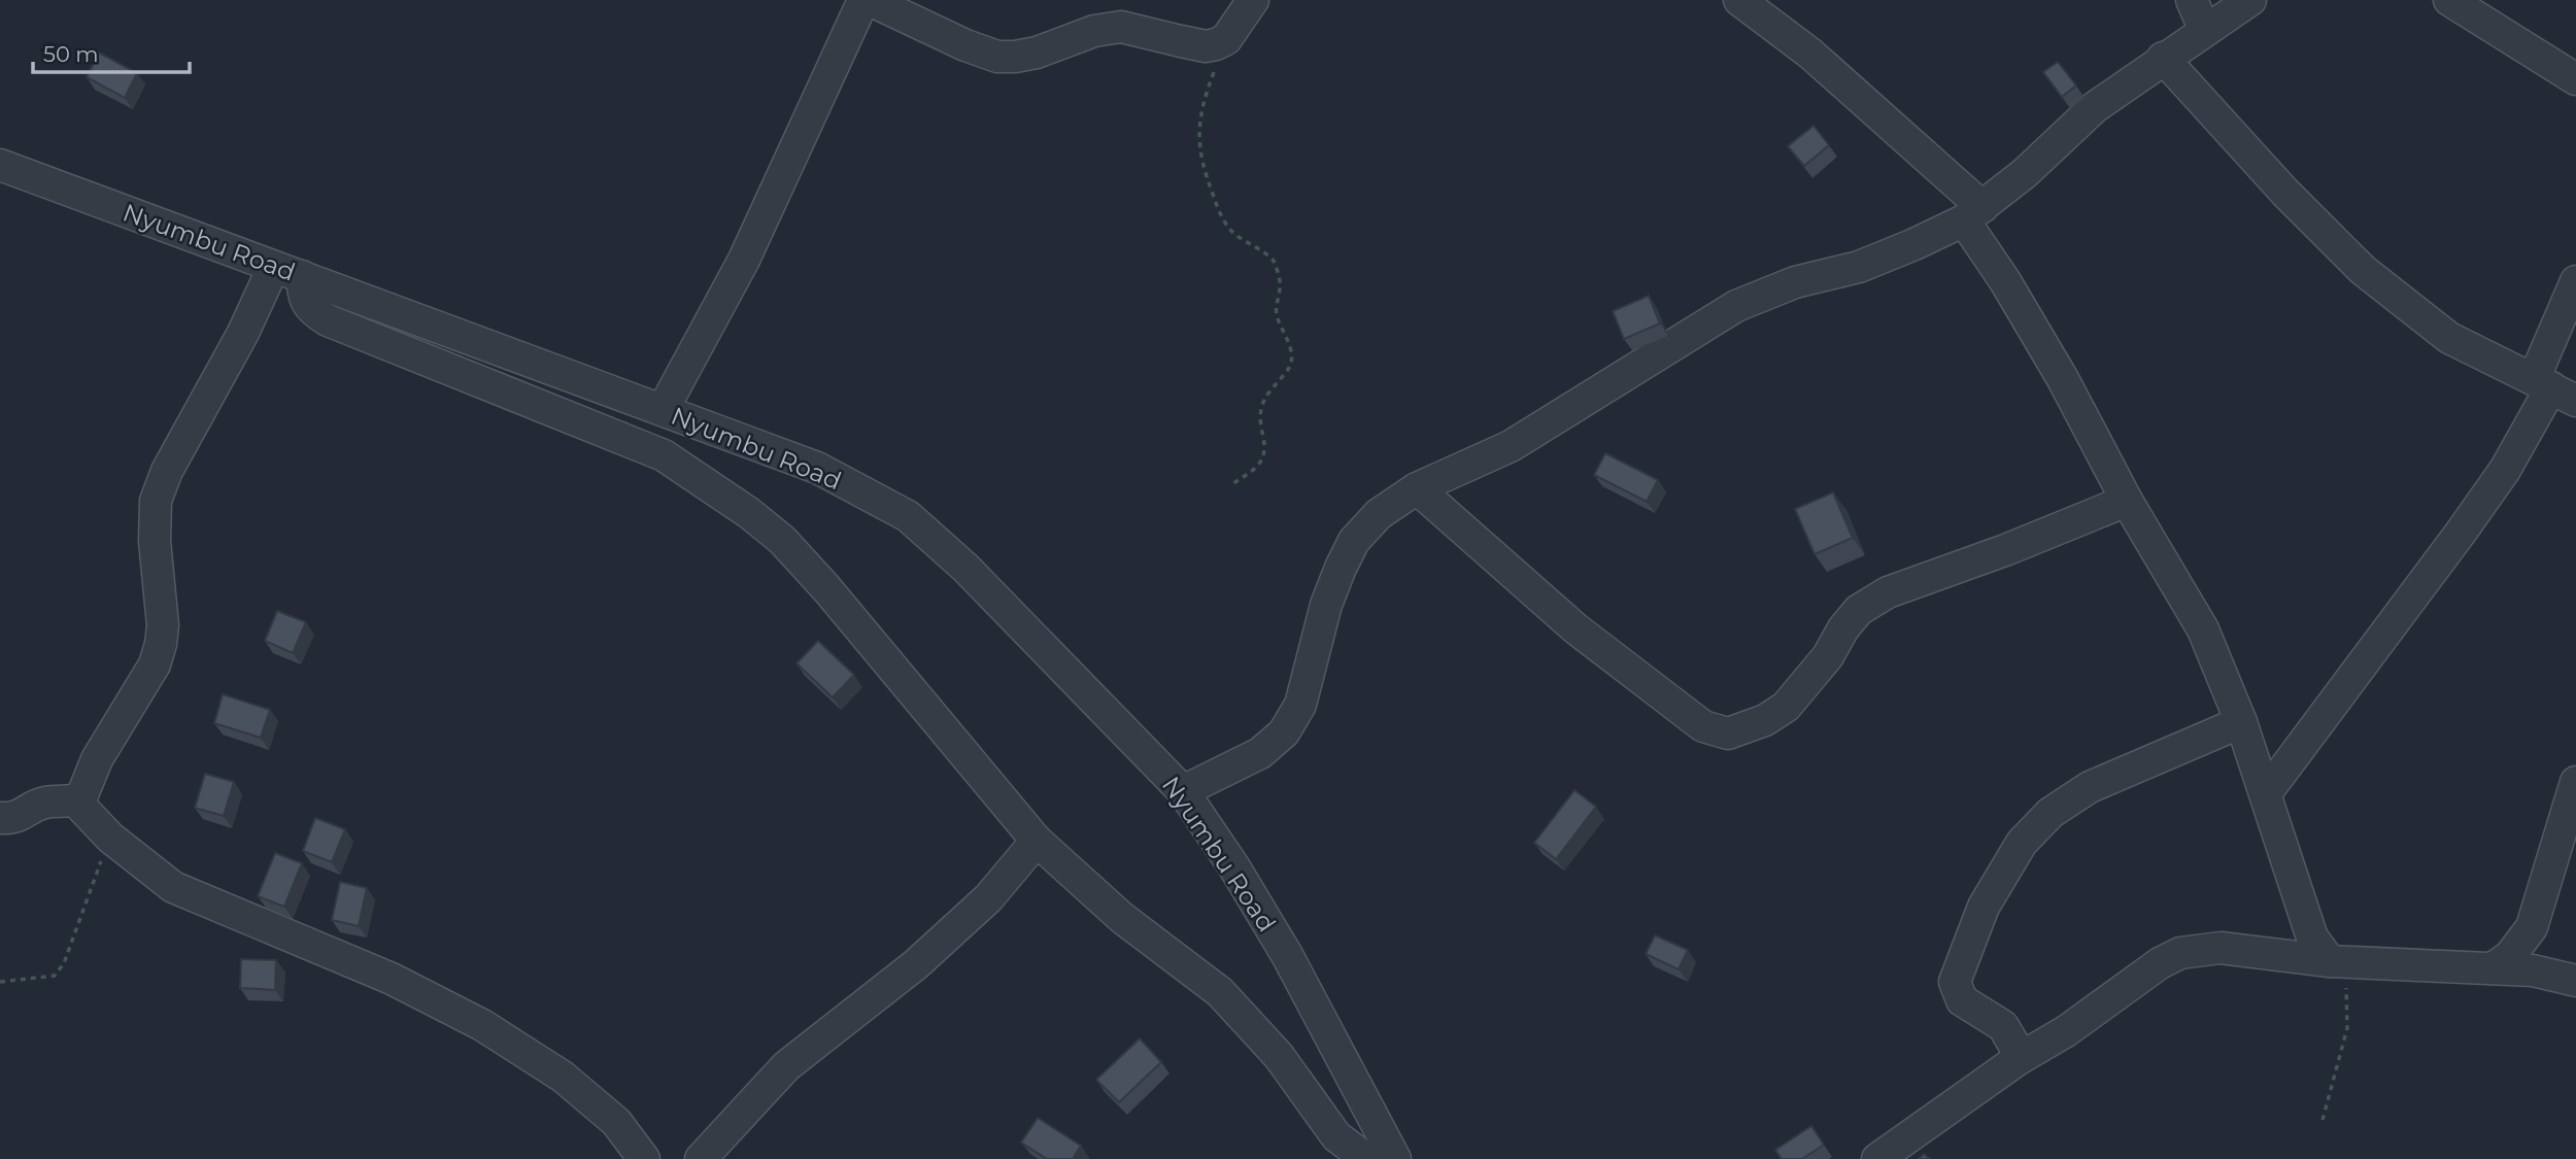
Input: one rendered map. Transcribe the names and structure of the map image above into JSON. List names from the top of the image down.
{
  "streets": {
    "street": ["Nyumbu Road"]
  },
  "scale_bar": "50 m"
}
